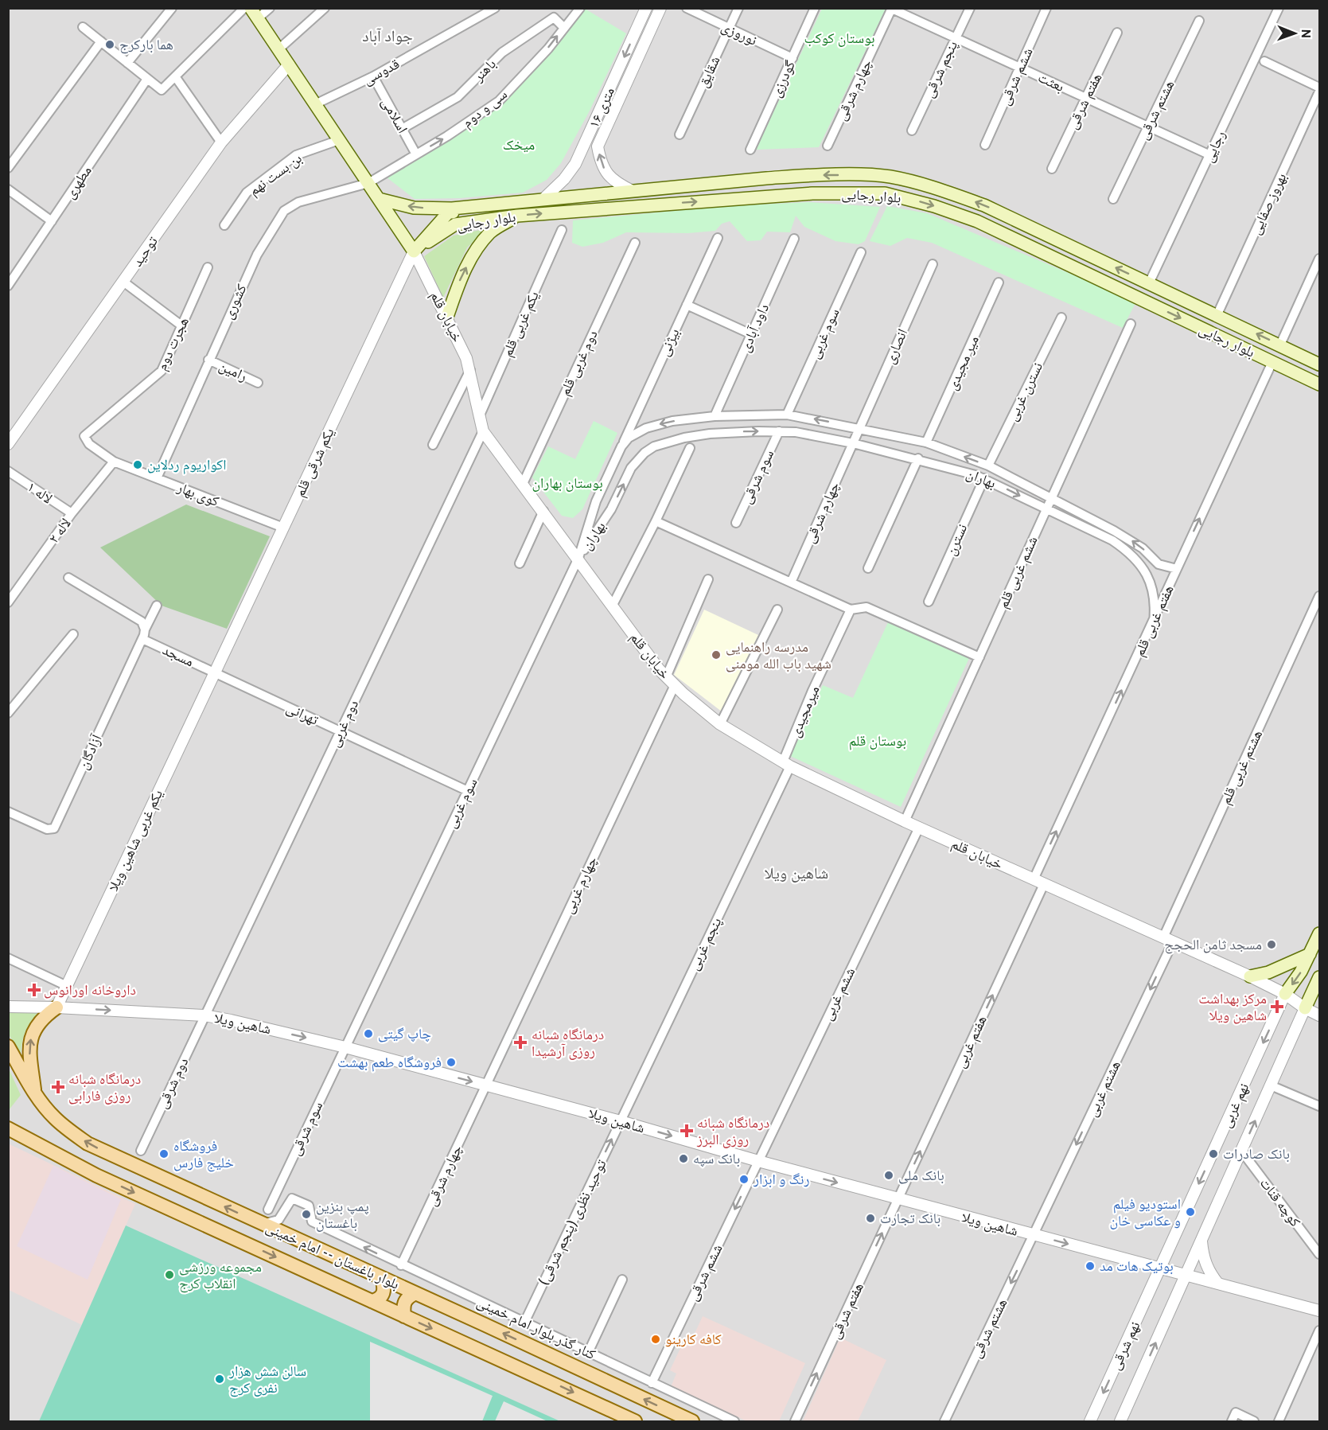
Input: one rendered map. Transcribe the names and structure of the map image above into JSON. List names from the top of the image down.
{
  "streets": {
    "main road": ["بلوار رجایی", "خیابان قلم", "بلوار باغستان -- امام خمینی"],
    "street": [
      "نوروزی",
      "پنجم شرقی",
      "باهنر",
      "قدوسی",
      "شقایق",
      "ششم شرقی",
      "گودرزی",
      "بعثت",
      "چهارم شرقی",
      "هفتم شرقی",
      "۱۶ متری",
      "سی و دوم",
      "هشتم شرقی",
      "اسلامی",
      "رجایی",
      "بن بست نهم",
      "مطهری",
      "بهروز صفایی",
      "توحید",
      "کشوری",
      "یکم غربی قلم",
      "داود آبادی",
      "سوم غربی",
      "بیژنی",
      "هجرت دوم",
      "انصاری",
      "دوم غربی قلم",
      "میر مجیدی",
      "رامین",
      "نسترن غربی",
      "یکم شرقی قلم",
      "سوم شرقی",
      "بهاران",
      "لاله ۱",
      "کوی بهار",
      "لاله ۲",
      "نسترن",
      "ششم غربی قلم",
      "هفتم غربی قلم",
      "مسجد",
      "میرمجیدی",
      "تهرانی",
      "دوم غربی",
      "آزادگان",
      "هشتم غربی قلم",
      "یکم غربی شاهین ویلا",
      "چهارم غربی",
      "پنجم غربی",
      "ششم غربی",
      "شاهین ویلا",
      "هفتم غربی",
      "دوم شرقی",
      "هشتم غربی",
      "نهم غربی",
      "کوچه قنات",
      "توحید نظری (پنجم شرقی)",
      "کنار گذر بلوار امام خمینی",
      "نهم شرقی"
    ]
  },
  "crossings": [
    ["نوروزی", "شقایق"],
    ["نوروزی", "گودرزی"],
    ["پنجم شرقی", "بعثت"],
    ["باهنر", "سی و دوم"],
    ["باهنر", "اسلامی"],
    ["قدوسی", "اسلامی"],
    ["قدوسی", "خیابان قلم"],
    ["ششم شرقی", "بعثت"],
    ["ششم شرقی", "ششم غربی"],
    ["ششم شرقی", "شاهین ویلا"],
    ["ششم شرقی", "کنار گذر بلوار امام خمینی"],
    ["بعثت", "چهارم شرقی"],
    ["بعثت", "هفتم شرقی"],
    ["بعثت", "هشتم شرقی"],
    ["بعثت", "رجایی"],
    ["چهارم شرقی", "انصاری"],
    ["چهارم شرقی", "بهاران"],
    ["چهارم شرقی", "چهارم غربی"],
    ["چهارم شرقی", "شاهین ویلا"],
    ["چهارم شرقی", "کنار گذر بلوار امام خمینی"],
    ["هفتم شرقی", "شاهین ویلا"],
    ["هفتم شرقی", "هفتم غربی"],
    ["۱۶ متری", "بلوار رجایی"],
    ["سی و دوم", "اسلامی"],
    ["سی و دوم", "کشوری"],
    ["سی و دوم", "خیابان قلم"],
    ["هشتم شرقی", "شاهین ویلا"],
    ["هشتم شرقی", "هشتم غربی"],
    ["رجایی", "بلوار رجایی"],
    ["بن بست نهم", "خیابان قلم"],
    ["بلوار رجایی", "بهروز صفایی"],
    ["بلوار رجایی", "خیابان قلم"],
    ["بلوار رجایی", "یکم شرقی قلم"],
    ["بلوار رجایی", "هفتم غربی قلم"],
    ["توحید", "خیابان قلم"],
    ["کشوری", "خیابان قلم"],
    ["کشوری", "رامین"],
    ["کشوری", "کوی بهار"],
    ["خیابان قلم", "یکم غربی قلم"],
    ["خیابان قلم", "سوم غربی"],
    ["خیابان قلم", "دوم غربی قلم"],
    ["خیابان قلم", "یکم شرقی قلم"],
    ["خیابان قلم", "بهاران"],
    ["خیابان قلم", "ششم غربی قلم"],
    ["خیابان قلم", "هفتم غربی قلم"],
    ["خیابان قلم", "میرمجیدی"],
    ["خیابان قلم", "دوم غربی"],
    ["خیابان قلم", "هشتم غربی قلم"],
    ["خیابان قلم", "چهارم غربی"],
    ["خیابان قلم", "پنجم غربی"],
    ["خیابان قلم", "ششم غربی"],
    ["خیابان قلم", "هفتم غربی"],
    ["خیابان قلم", "هشتم غربی"],
    ["خیابان قلم", "نهم غربی"],
    ["داود آبادی", "بهاران"],
    ["سوم غربی", "سوم شرقی"],
    ["سوم غربی", "بهاران"],
    ["سوم غربی", "تهرانی"],
    ["سوم غربی", "شاهین ویلا"],
    ["بیژنی", "بهاران"],
    ["هجرت دوم", "کوی بهار"],
    ["انصاری", "بهاران"],
    ["میر مجیدی", "بهاران"],
    ["نسترن غربی", "بهاران"],
    ["یکم شرقی قلم", "کوی بهار"],
    ["یکم شرقی قلم", "مسجد"],
    ["یکم شرقی قلم", "تهرانی"],
    ["یکم شرقی قلم", "یکم غربی شاهین ویلا"],
    ["سوم شرقی", "بهاران"],
    ["سوم شرقی", "شاهین ویلا"],
    ["بهاران", "نسترن"],
    ["بهاران", "ششم غربی قلم"],
    ["بهاران", "هفتم غربی قلم"],
    ["لاله ۱", "لاله ۲"],
    ["کوی بهار", "لاله ۲"],
    ["مسجد", "تهرانی"],
    ["مسجد", "آزادگان"],
    ["مسجد", "یکم غربی شاهین ویلا"],
    ["میرمجیدی", "پنجم غربی"],
    ["تهرانی", "دوم غربی"],
    ["تهرانی", "یکم غربی شاهین ویلا"],
    ["دوم غربی", "شاهین ویلا"],
    ["دوم غربی", "دوم شرقی"],
    ["هشتم غربی قلم", "هشتم غربی"],
    ["یکم غربی شاهین ویلا", "شاهین ویلا"],
    ["چهارم غربی", "شاهین ویلا"],
    ["پنجم غربی", "شاهین ویلا"],
    ["پنجم غربی", "توحید نظری (پنجم شرقی)"],
    ["ششم غربی", "شاهین ویلا"],
    ["شاهین ویلا", "هفتم غربی"],
    ["شاهین ویلا", "دوم شرقی"],
    ["شاهین ویلا", "هشتم غربی"],
    ["شاهین ویلا", "نهم غربی"],
    ["شاهین ویلا", "توحید نظری (پنجم شرقی)"],
    ["شاهین ویلا", "نهم شرقی"],
    ["نهم غربی", "کوچه قنات"],
    ["نهم غربی", "نهم شرقی"],
    ["توحید نظری (پنجم شرقی)", "کنار گذر بلوار امام خمینی"],
    ["بلوار باغستان -- امام خمینی", "کنار گذر بلوار امام خمینی"]
  ],
  "one_way": [
    "هفتم شرقی",
    "سی و دوم",
    "هشتم شرقی",
    "هفتم غربی قلم",
    "شاهین ویلا",
    "هفتم غربی",
    "هشتم غربی"
  ],
  "districts": ["جواد آباد", "شاهین ویلا"],
  "parks": [
    "بوستان کوکب",
    "میخک",
    "بوستان بهاران",
    "بوستان قلم"
  ],
  "places": {
    "other": [
      "هما بارکرج",
      "اکواریوم ردلاین",
      "مدرسه راهنمایی شهید باب الله مومنی",
      "مسجد ثامن الحجج",
      "چاپ گیتی",
      "فروشگاه طعم بهشت",
      "فروشگاه خلیج فارس",
      "بانک صادرات",
      "بانک سپه",
      "بانک ملی",
      "رنگ و ابزار",
      "استودیو فیلم و عکاسی خان",
      "پمپ بنزین باغستان",
      "بانک تجارت",
      "بوتیک هات مد",
      "مجموعه ورزشی انقلاب کرج",
      "کافه کارینو",
      "سالن شش هزار نفری کرج"
    ],
    "health": [
      "داروخانه اورانوس",
      "مرکز بهداشت شاهین ویلا",
      "درمانگاه شبانه روزی آرشیدا",
      "درمانگاه شبانه روزی فارابی",
      "درمانگاه شبانه روزی البرز"
    ]
  },
  "north": "right"
}
